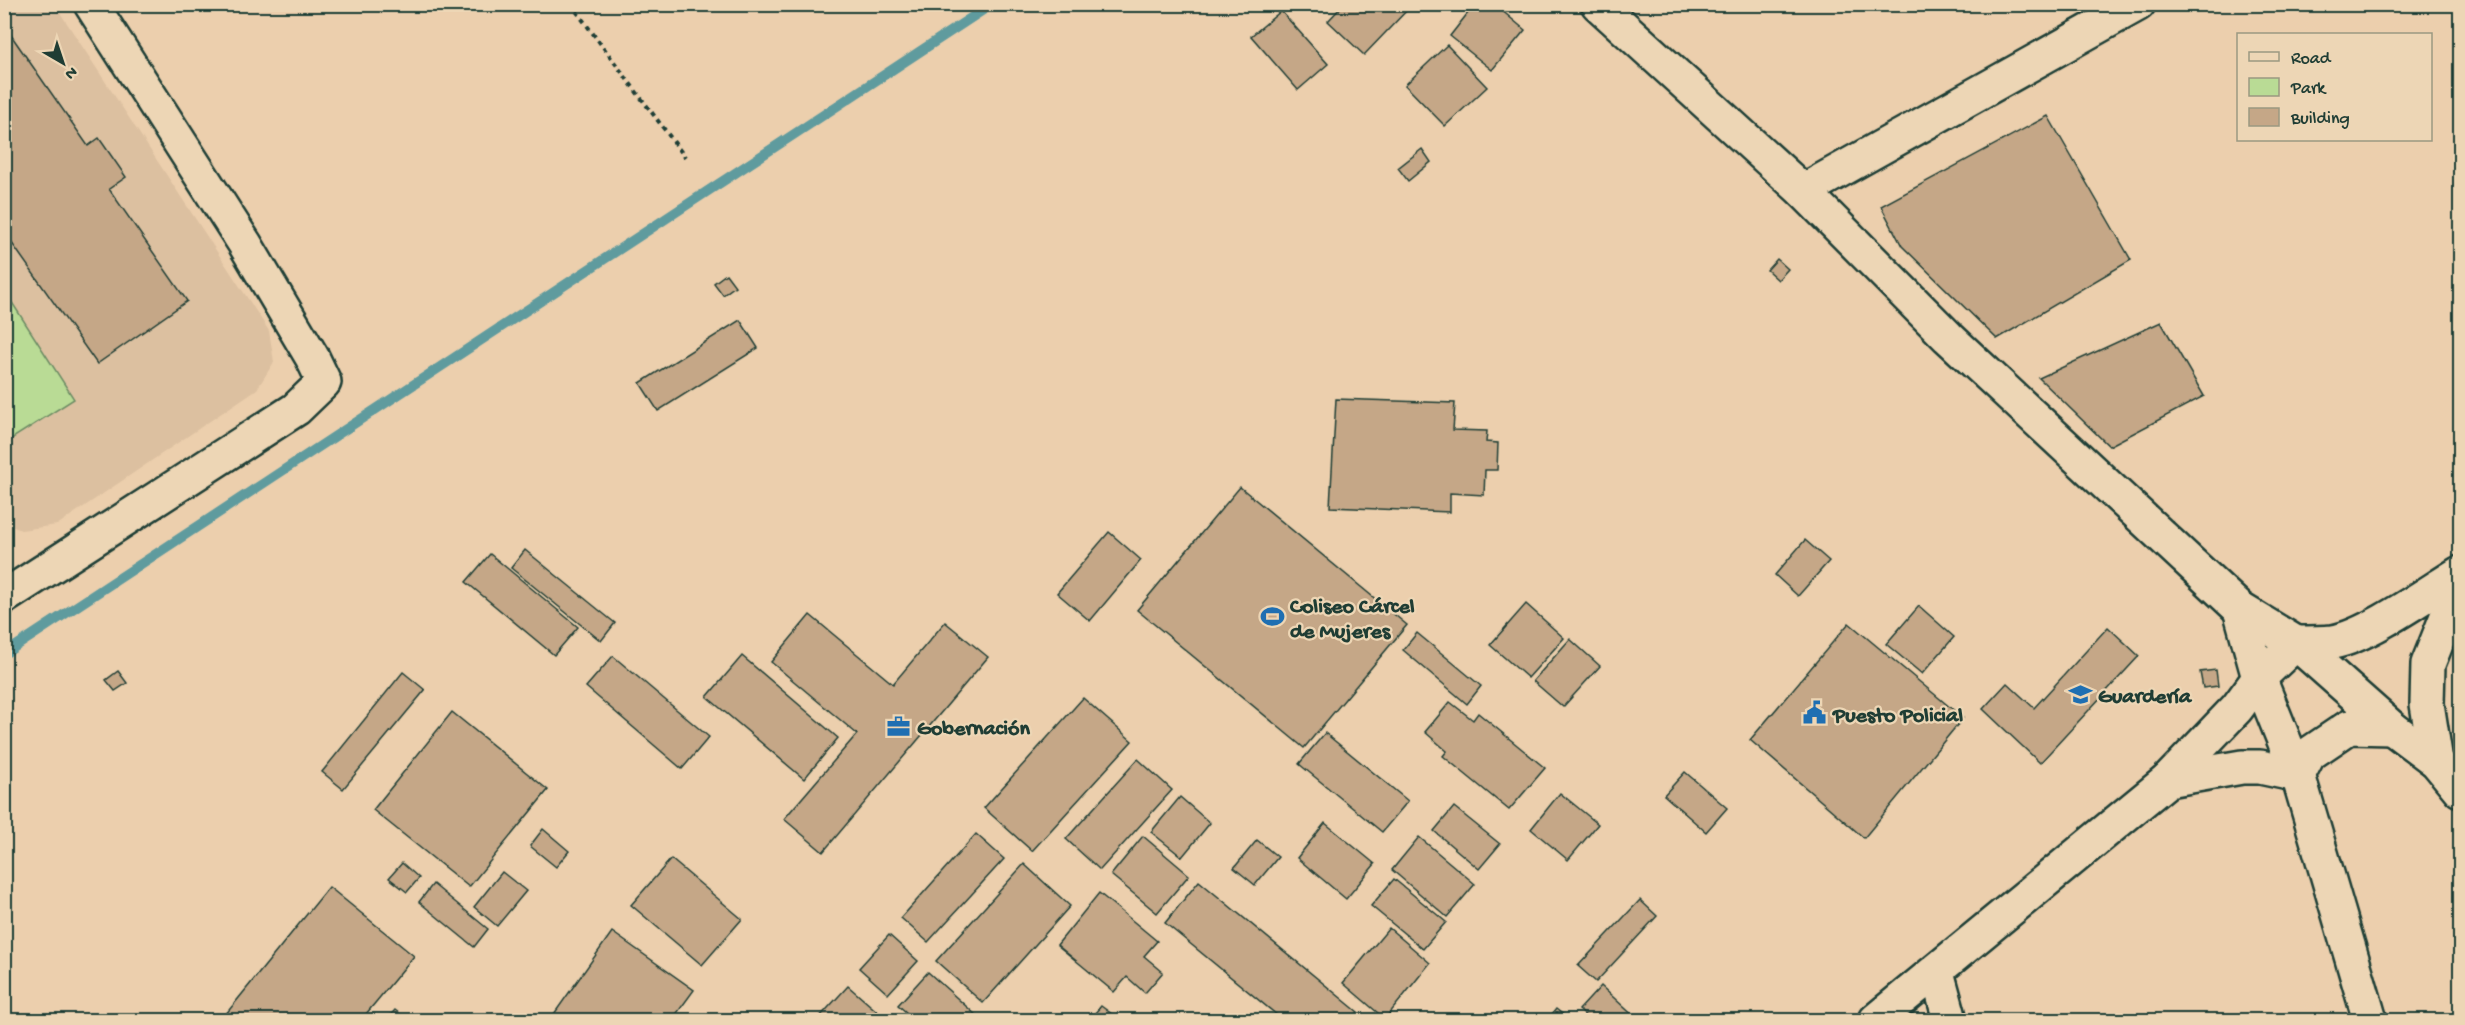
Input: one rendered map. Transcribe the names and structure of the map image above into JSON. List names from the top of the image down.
{
  "places": {
    "sports": ["Coliseo Cárcel de Mujeres"],
    "school or university": ["Guardería"],
    "public building": ["Puesto Policial"],
    "office": ["Gobernación"]
  },
  "legend": ["Road", "Park", "Building"],
  "north": "bottom right"
}
